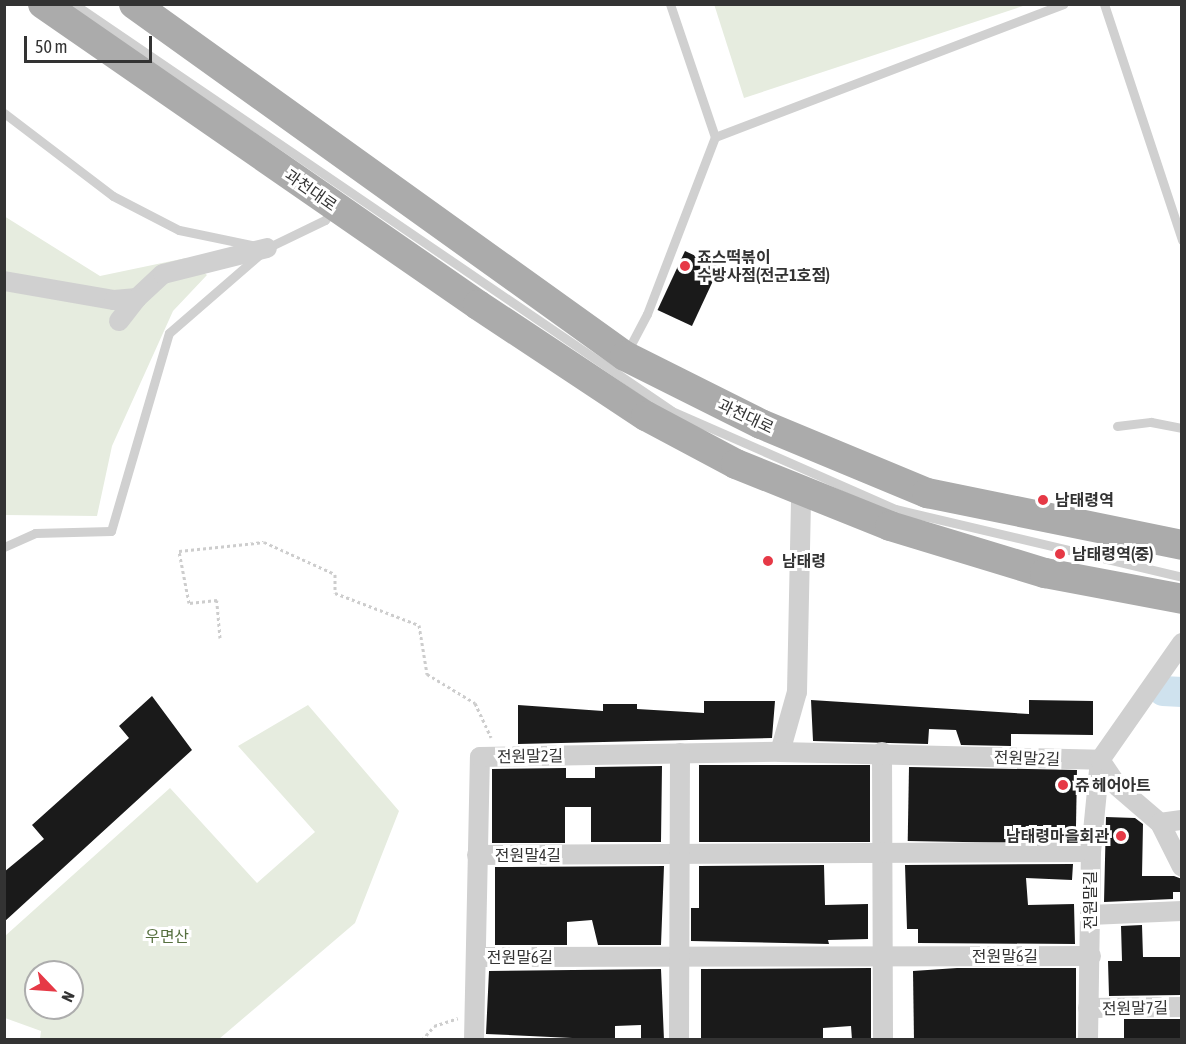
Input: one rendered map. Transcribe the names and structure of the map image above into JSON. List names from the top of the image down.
{
  "streets": {
    "main road": ["과천대로"],
    "street": [
      "전원말2길",
      "전원말4길",
      "전원말길",
      "전원말6길",
      "전원말7길"
    ]
  },
  "crossings": [
    ["전원말2길", "전원말4길"],
    ["전원말2길", "전원말길"],
    ["전원말4길", "전원말길"],
    ["전원말4길", "전원말6길"],
    ["전원말길", "전원말6길"],
    ["전원말길", "전원말7길"]
  ],
  "parks": ["우면산"],
  "places": [
    "죠스떡볶이 수방사점(전군1호점)",
    "남태령역",
    "남태령역(중)",
    "남태령",
    "쥬 헤어아트",
    "남태령마을회관"
  ],
  "scale_bar": "50 m",
  "north": "bottom right"
}
